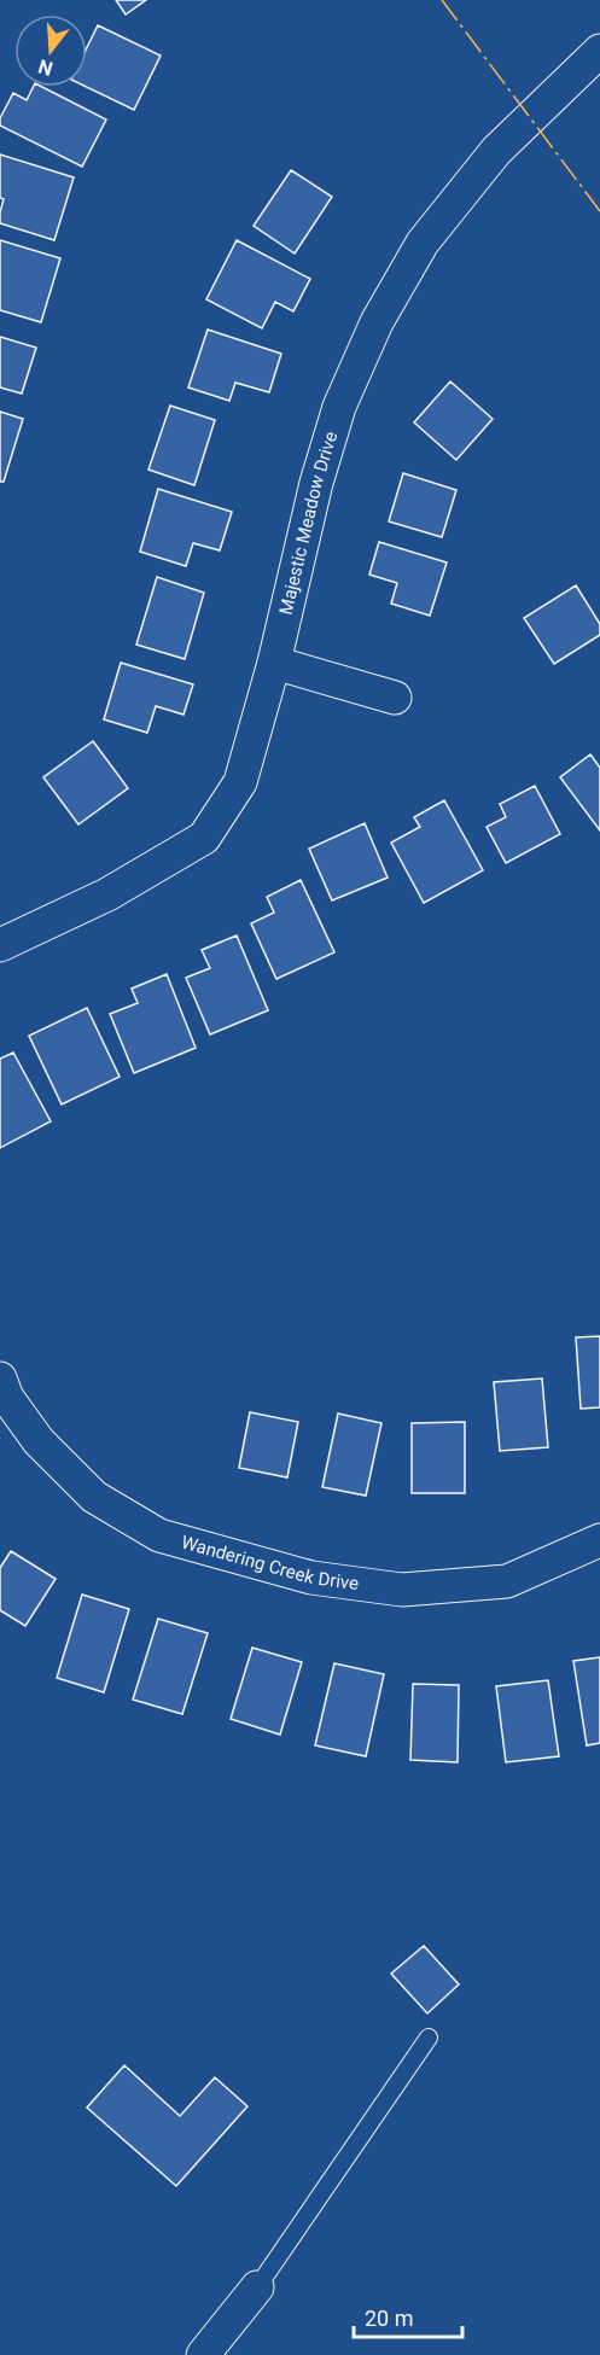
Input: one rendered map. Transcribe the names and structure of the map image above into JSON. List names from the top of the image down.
{
  "streets": {
    "street": ["Majestic Meadow Drive", "Wandering Creek Drive"]
  },
  "scale_bar": "20 m",
  "north": "bottom"
}
